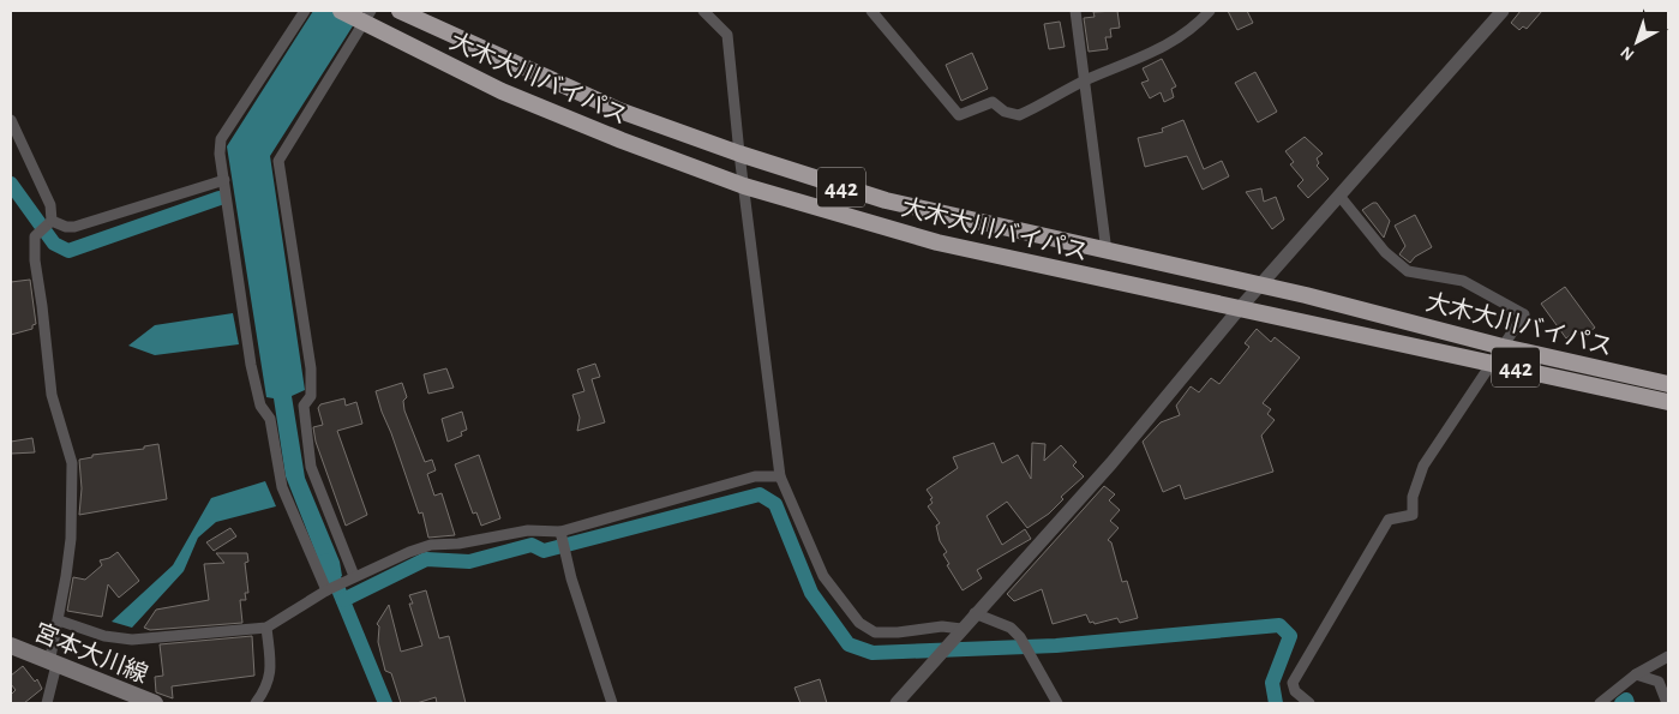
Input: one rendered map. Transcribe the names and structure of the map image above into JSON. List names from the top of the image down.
{
  "streets": {
    "highway": ["大木大川バイパス", "442"],
    "main road": ["宮本大川線"]
  },
  "north": "bottom left"
}
